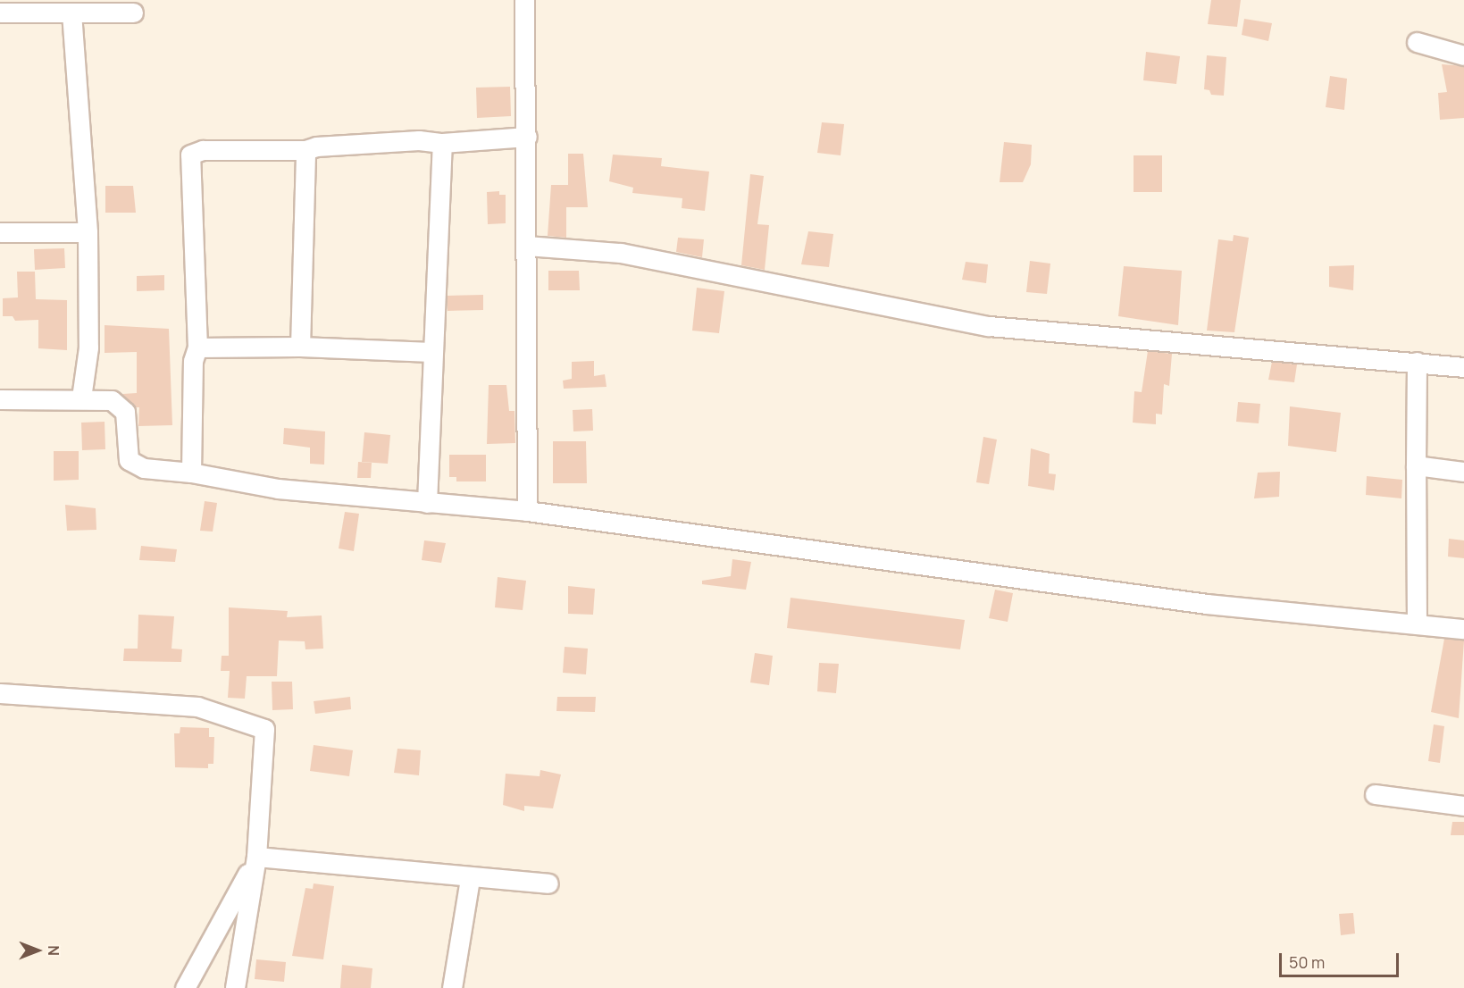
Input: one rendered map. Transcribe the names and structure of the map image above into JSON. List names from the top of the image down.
{
  "scale_bar": "50 m",
  "north": "right"
}
